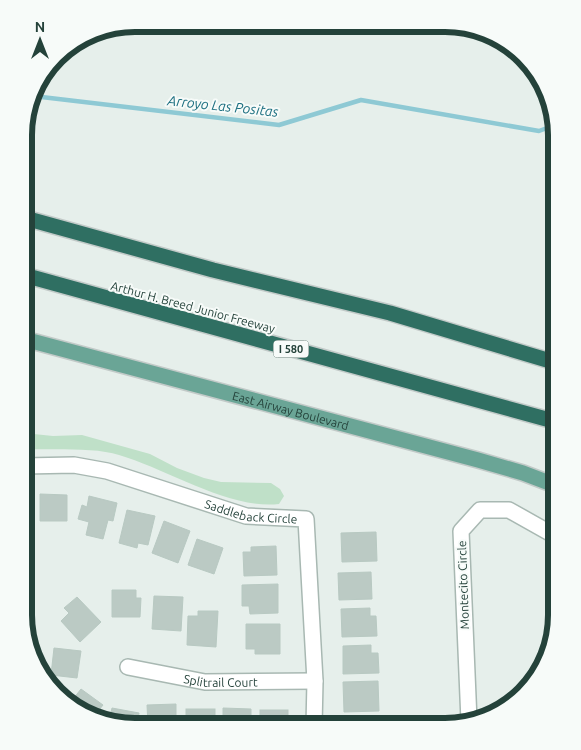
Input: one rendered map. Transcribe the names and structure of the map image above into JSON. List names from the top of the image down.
{
  "streets": {
    "highway": ["Arthur H. Breed Junior Freeway", "I 580"],
    "main road": ["East Airway Boulevard"],
    "street": ["Saddleback Circle", "Montecito Circle", "Splitrail Court"]
  },
  "crossings": [
    ["Saddleback Circle", "Splitrail Court"]
  ],
  "water": ["Arroyo Las Positas"],
  "north": "top"
}
